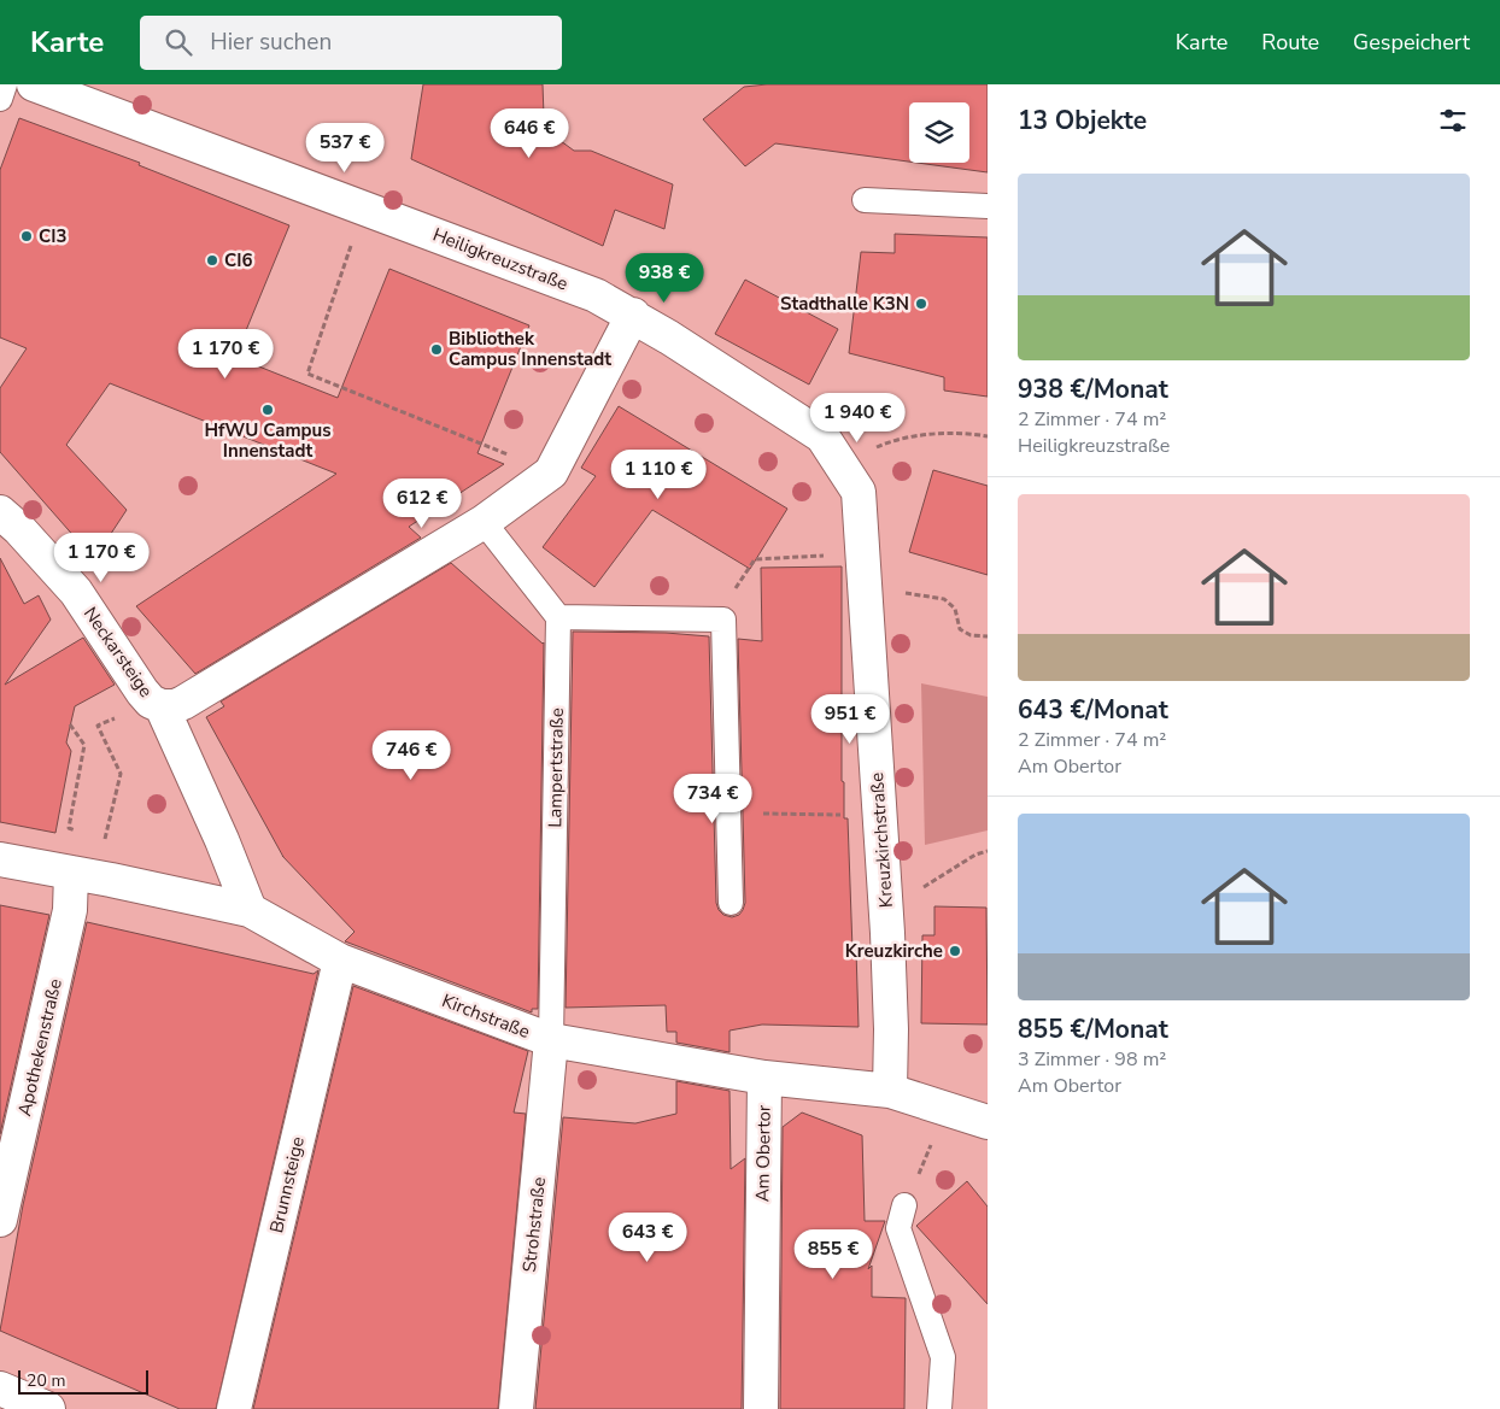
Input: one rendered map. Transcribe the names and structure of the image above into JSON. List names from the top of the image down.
{
  "streets": {
    "street": [
      "Heiligkreuzstraße",
      "Neckarsteige",
      "Kreuzkirchstraße",
      "Kirchstraße",
      "Apothekenstraße",
      "Am Obertor",
      "Brunnsteige",
      "Strohstraße"
    ],
    "lane": ["Lampertstraße"]
  },
  "crossings": [
    ["Heiligkreuzstraße", "Kreuzkirchstraße"],
    ["Neckarsteige", "Kirchstraße"],
    ["Lampertstraße", "Kirchstraße"],
    ["Lampertstraße", "Strohstraße"],
    ["Kreuzkirchstraße", "Kirchstraße"],
    ["Kirchstraße", "Apothekenstraße"],
    ["Kirchstraße", "Am Obertor"],
    ["Kirchstraße", "Brunnsteige"],
    ["Kirchstraße", "Strohstraße"]
  ],
  "places": [
    "CI3",
    "CI6",
    "Stadthalle K3N",
    "Bibliothek Campus Innenstadt",
    "HfWU Campus Innenstadt",
    "Kreuzkirche"
  ],
  "scale_bar": "20 m",
  "page": {
    "header": "Karte",
    "search": "Hier suchen",
    "nav": ["Karte", "Route", "Gespeichert"],
    "heading": "13 Objekte",
    "price": [
      "646 €",
      "537 €",
      "938 €",
      "1 170 €",
      "1 940 €",
      "1 110 €",
      "612 €",
      "1 170 €",
      "951 €",
      "746 €",
      "734 €",
      "643 €",
      "855 €"
    ],
    "list": [
      {
        "name": "938 €/Monat",
        "note": "2 Zimmer · 74 m² · Heiligkreuzstraße"
      },
      {
        "name": "643 €/Monat",
        "note": "2 Zimmer · 74 m² · Am Obertor"
      },
      {
        "name": "855 €/Monat",
        "note": "3 Zimmer · 98 m² · Am Obertor"
      }
    ],
    "scale": "20 m"
  }
}
